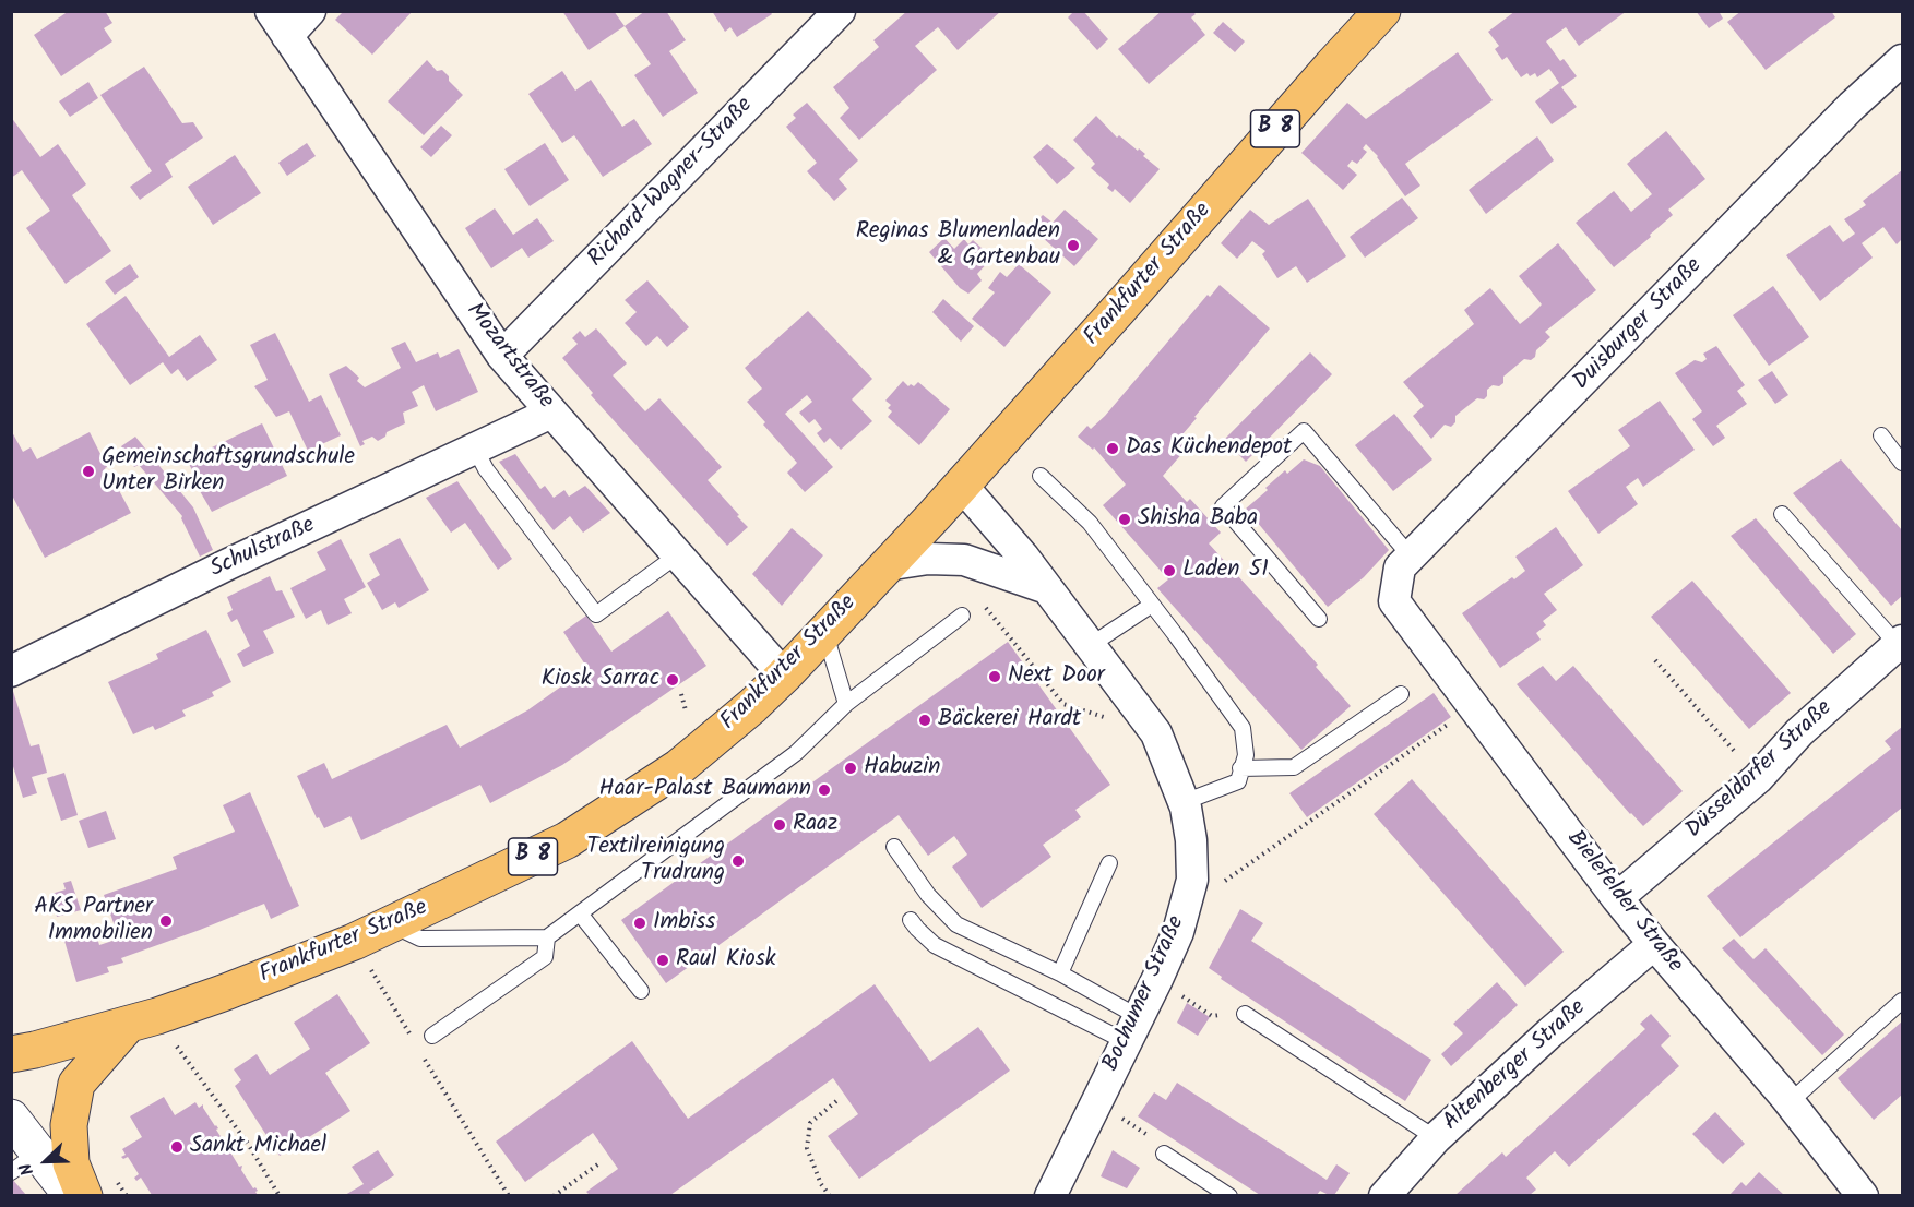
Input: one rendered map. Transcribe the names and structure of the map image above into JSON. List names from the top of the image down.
{
  "streets": {
    "main road": ["B 8", "Frankfurter Straße"],
    "street": [
      "Richard-Wagner-Straße",
      "Duisburger Straße",
      "Mozartstraße",
      "Schulstraße",
      "Düsseldorfer Straße",
      "Bielefelder Straße",
      "Bochumer Straße",
      "Altenberger Straße"
    ]
  },
  "crossings": [
    ["Richard-Wagner-Straße", "Mozartstraße"],
    ["Frankfurter Straße", "Mozartstraße"],
    ["Frankfurter Straße", "Bochumer Straße"],
    ["Duisburger Straße", "Bielefelder Straße"],
    ["Mozartstraße", "Schulstraße"],
    ["Düsseldorfer Straße", "Bielefelder Straße"],
    ["Bielefelder Straße", "Altenberger Straße"]
  ],
  "places": [
    "Reginas Blumenladen & Gartenbau",
    "Das Küchendepot",
    "Gemeinschaftsgrundschule Unter Birken",
    "Shisha Baba",
    "Laden 51",
    "Next Door",
    "Kiosk Sarrac",
    "Bäckerei Hardt",
    "Habuzin",
    "Haar-Palast Baumann",
    "Raaz",
    "Textilreinigung Trudrung",
    "AKS Partner Immobilien",
    "Imbiss",
    "Raul Kiosk",
    "Sankt Michael"
  ],
  "north": "bottom left"
}
